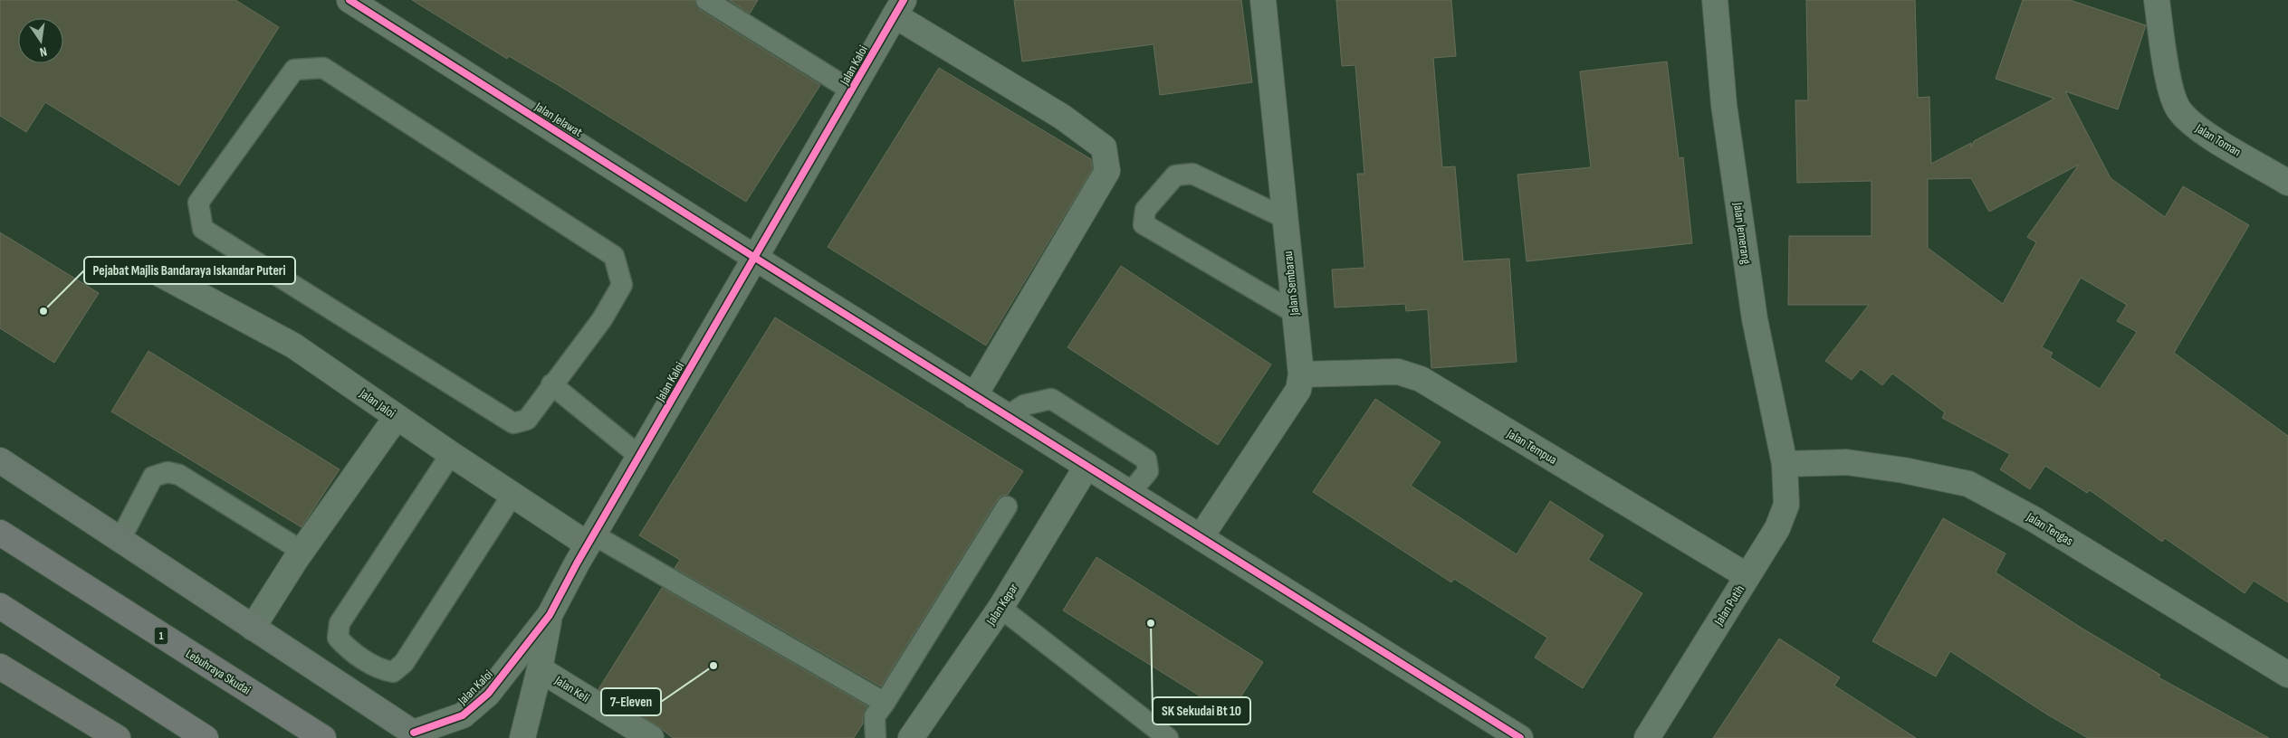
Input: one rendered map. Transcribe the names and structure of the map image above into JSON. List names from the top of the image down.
{
  "streets": {
    "highway": ["1", "Lebuhraya Skudai"],
    "street": [
      "Jalan Kaloi",
      "Jalan Jelawat",
      "Jalan Toman",
      "Jalan Jemerang",
      "Jalan Sembarau",
      "Jalan Jaloi",
      "Jalan Tempua",
      "Jalan Tengas",
      "Jalan Kepar",
      "Jalan Putih",
      "Jalan Keli"
    ]
  },
  "crossings": [
    ["Jalan Kaloi", "Jalan Jelawat"],
    ["Jalan Kaloi", "Jalan Jaloi"],
    ["Jalan Kaloi", "Jalan Keli"],
    ["Jalan Jelawat", "Jalan Sembarau"],
    ["Jalan Jelawat", "Jalan Kepar"],
    ["Jalan Jemerang", "Jalan Tengas"],
    ["Jalan Jemerang", "Jalan Putih"],
    ["Jalan Sembarau", "Jalan Tempua"],
    ["Jalan Tempua", "Jalan Putih"],
    ["Jalan Tengas", "Jalan Putih"]
  ],
  "places": ["Pejabat Majlis Bandaraya Iskandar Puteri", "SK Sekudai Bt 10", "7-Eleven"],
  "north": "bottom"
}
